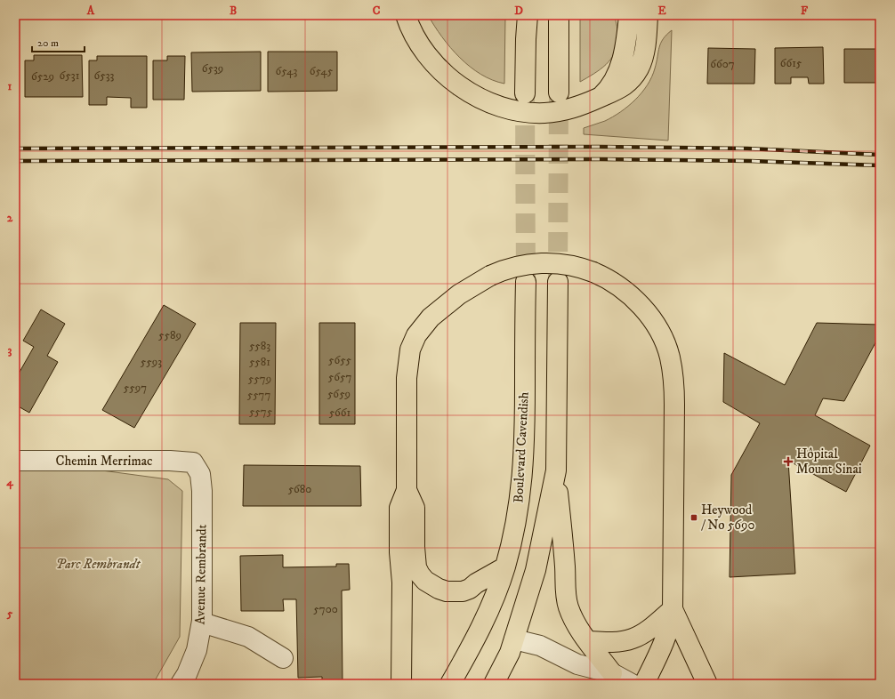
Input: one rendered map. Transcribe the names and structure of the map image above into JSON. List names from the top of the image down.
{
  "streets": {
    "main road": ["Boulevard Cavendish"],
    "street": ["Chemin Merrimac", "Avenue Rembrandt"]
  },
  "crossings": [
    ["Chemin Merrimac", "Avenue Rembrandt"]
  ],
  "parks": ["Parc Rembrandt"],
  "places": {
    "health": ["Hôpital Mount Sinai"],
    "transit": ["Heywood / No 5690"]
  },
  "house_numbers": [
    "6615",
    "6607",
    "6539",
    "6543",
    "6545",
    "6531",
    "6533",
    "6529",
    "5589",
    "5583",
    "5655",
    "5593",
    "5581",
    "5657",
    "5579",
    "5597",
    "5659",
    "5577",
    "5575",
    "5661",
    "5680",
    "5700"
  ],
  "scale_bar": "20 m",
  "grid": {
    "columns": [
      "A",
      "B",
      "C",
      "D",
      "E",
      "F"
    ],
    "rows": [
      "1",
      "2",
      "3",
      "4",
      "5"
    ]
  }
}
